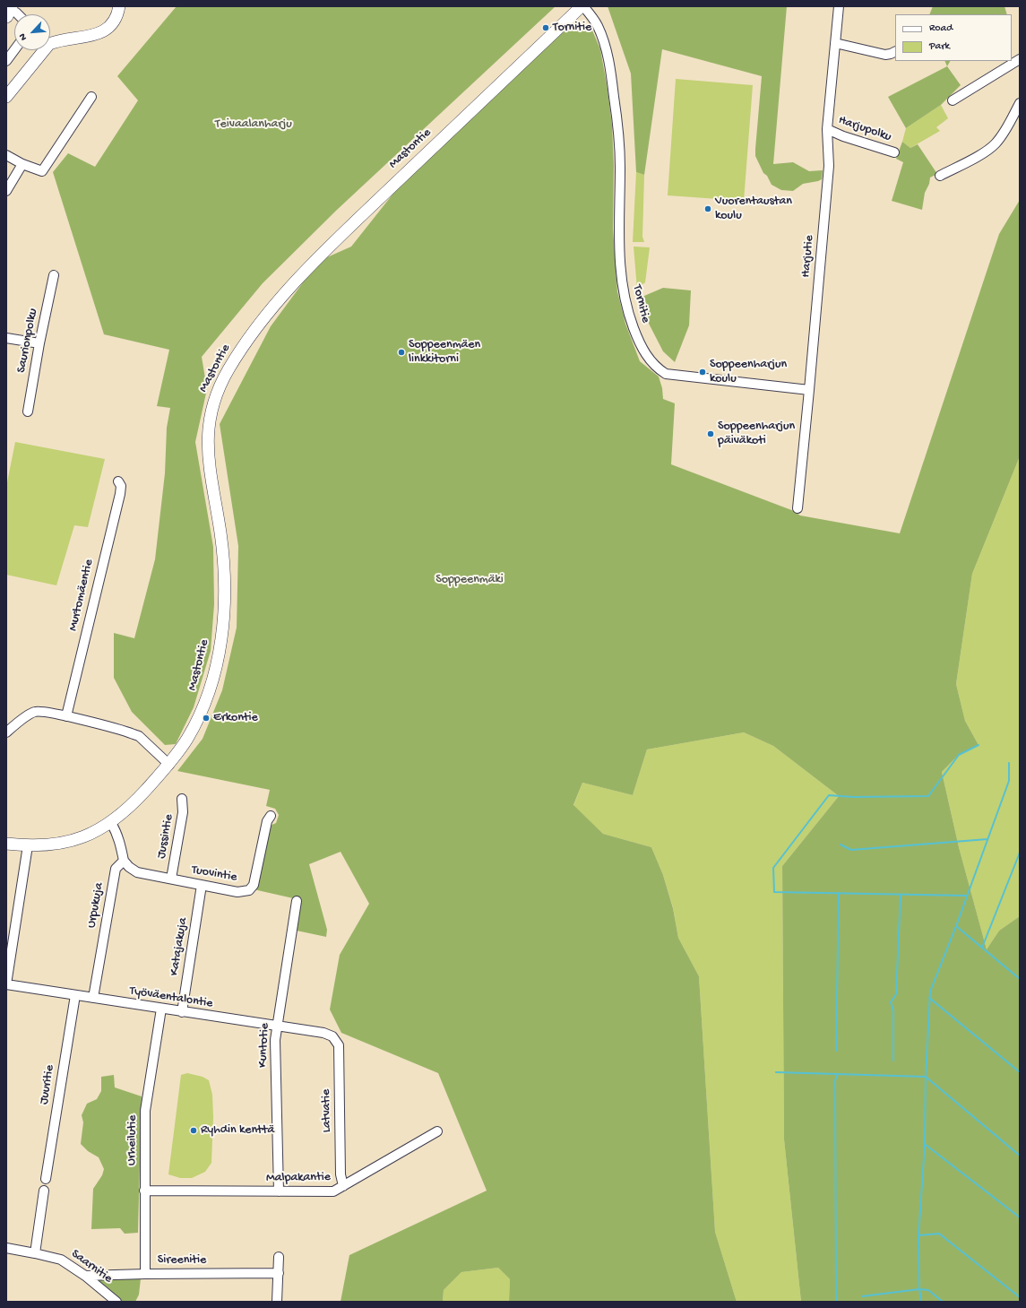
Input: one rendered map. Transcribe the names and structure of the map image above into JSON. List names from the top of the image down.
{
  "streets": {
    "main road": ["Mastontie"],
    "street": [
      "Harjupolku",
      "Harjutie",
      "Tornitie",
      "Saurionpolku",
      "Murtomäentie",
      "Jussintie",
      "Tuovintie",
      "Urpukuja",
      "Katajakuja",
      "Työväentalontie",
      "Kuntotie",
      "Juuritie",
      "Latvatie",
      "Urheilutie",
      "Malpakantie",
      "Sireenitie",
      "Saarnitie"
    ]
  },
  "crossings": [
    ["Harjupolku", "Harjutie"],
    ["Mastontie", "Tornitie"],
    ["Harjutie", "Tornitie"],
    ["Jussintie", "Tuovintie"],
    ["Tuovintie", "Urpukuja"],
    ["Tuovintie", "Katajakuja"],
    ["Urpukuja", "Työväentalontie"],
    ["Katajakuja", "Työväentalontie"],
    ["Työväentalontie", "Kuntotie"],
    ["Työväentalontie", "Juuritie"],
    ["Työväentalontie", "Latvatie"],
    ["Työväentalontie", "Urheilutie"],
    ["Kuntotie", "Malpakantie"],
    ["Latvatie", "Malpakantie"],
    ["Urheilutie", "Malpakantie"],
    ["Urheilutie", "Sireenitie"],
    ["Sireenitie", "Saarnitie"]
  ],
  "parks": ["Teivaalanharju", "Soppeenmäki"],
  "places": [
    "Tornitie",
    "Vuorentaustan koulu",
    "Soppeenmäen linkkitorni",
    "Soppeenharjun koulu",
    "Soppeenharjun päiväkoti",
    "Erkontie",
    "Ryhdin kenttä"
  ],
  "legend": ["Road", "Park"],
  "north": "bottom left"
}
